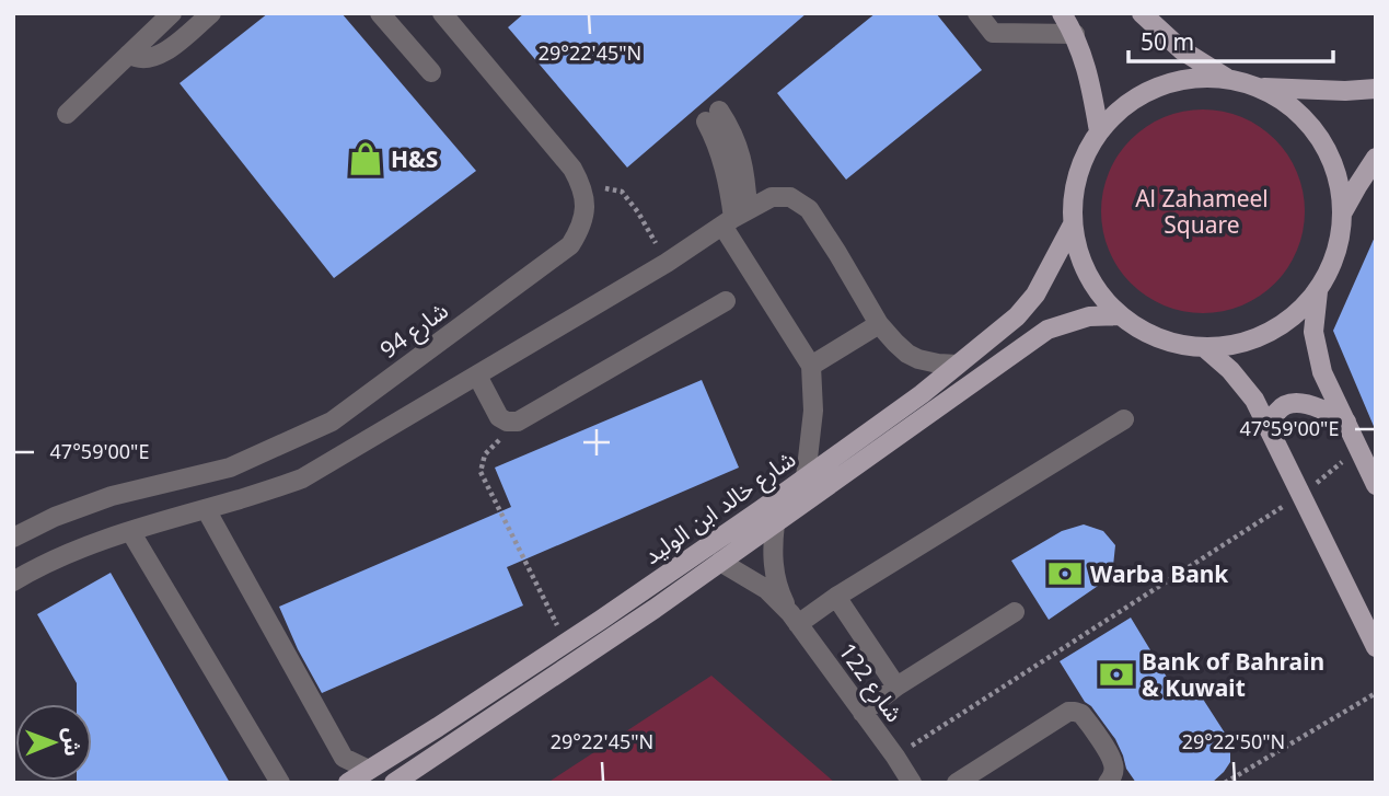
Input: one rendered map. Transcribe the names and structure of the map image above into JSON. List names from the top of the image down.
{
  "streets": {
    "main road": ["شارع خالد ابن الوليد"],
    "street": ["شارع 94", "شارع 122"]
  },
  "crossings": [
    ["شارع خالد ابن الوليد", "شارع 122"]
  ],
  "parks": ["Al Zahameel Square"],
  "places": {
    "shop": ["H&S"],
    "bank": ["Warba Bank", "Bank of Bahrain & Kuwait"]
  },
  "scale_bar": "50 m",
  "north": "right",
  "coordinates": ["29°22'45\"N", "47°59'00\"E", "29°22'50\"N"]
}
